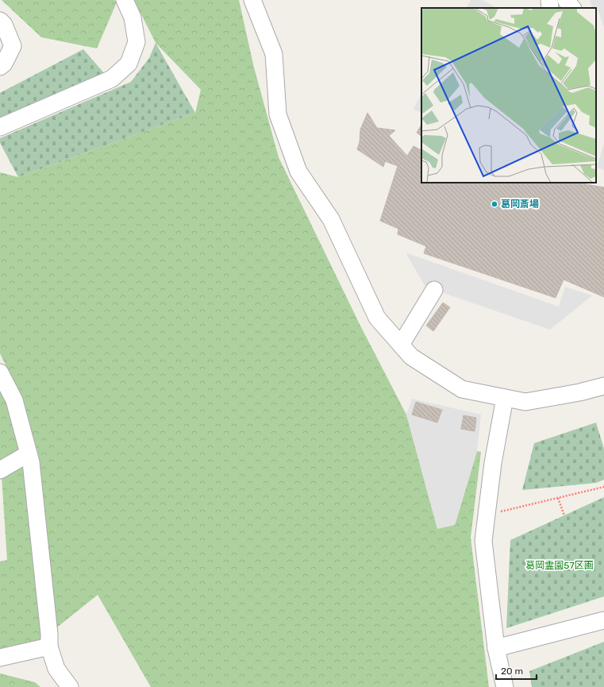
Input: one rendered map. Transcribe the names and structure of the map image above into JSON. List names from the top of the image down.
{
  "parks": ["葛岡霊園57区画"],
  "places": ["葛岡斎場"],
  "scale_bar": "20 m"
}
